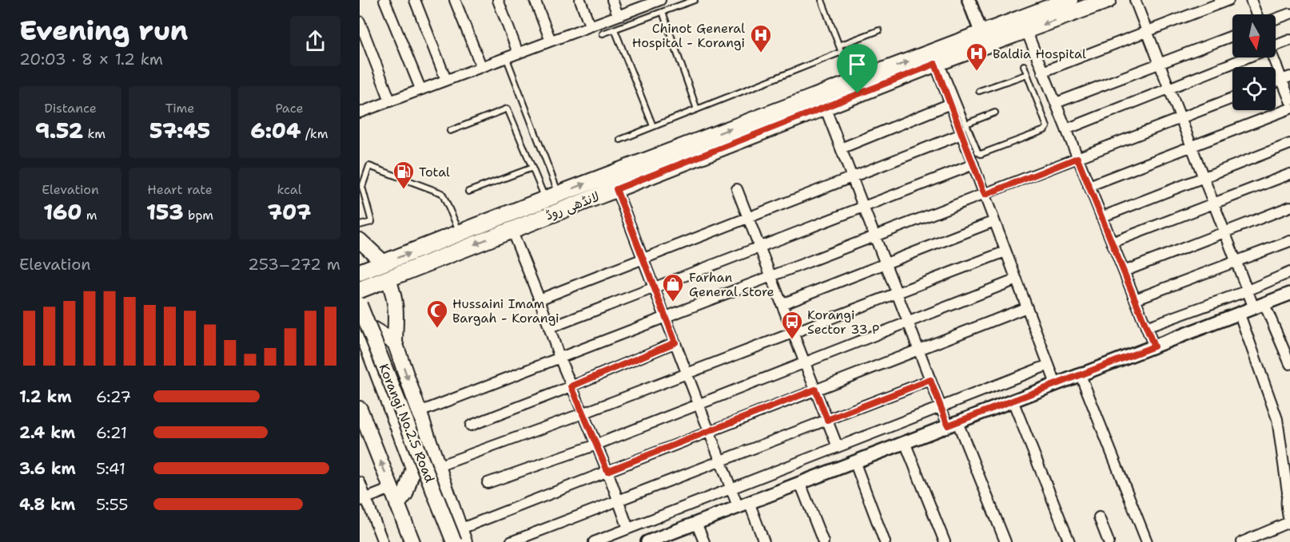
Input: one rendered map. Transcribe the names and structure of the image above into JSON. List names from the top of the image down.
{
  "streets": {
    "main road": ["لانڈھی روڈ", "Korangi No.2.5 Road"]
  },
  "places": {
    "hospital": ["Chinot General Hospital - Korangi", "Baldia Hospital"],
    "fuel station": ["Total"],
    "shop": ["Farhan General Store"],
    "mosque": ["Hussaini Imam Bargah - Korangi"],
    "bus stop": ["Korangi Sector 33 P"]
  },
  "north": "bottom",
  "page": {
    "heading": ["Evening run", "20:03 · 8 × 1.2 km"],
    "stats": [
      ["Distance", "9.52 km"],
      ["Time", "57:45"],
      ["Pace", "6:04 /km"],
      ["Elevation", "160 m"],
      ["Heart rate", "153 bpm"],
      ["kcal", "707"]
    ],
    "chart": ["Elevation", "253–272 m"],
    "list": [
      {
        "name": "1.2 km",
        "note": "6:27"
      },
      {
        "name": "2.4 km",
        "note": "6:21"
      },
      {
        "name": "3.6 km",
        "note": "5:41"
      },
      {
        "name": "4.8 km",
        "note": "5:55"
      }
    ]
  }
}
